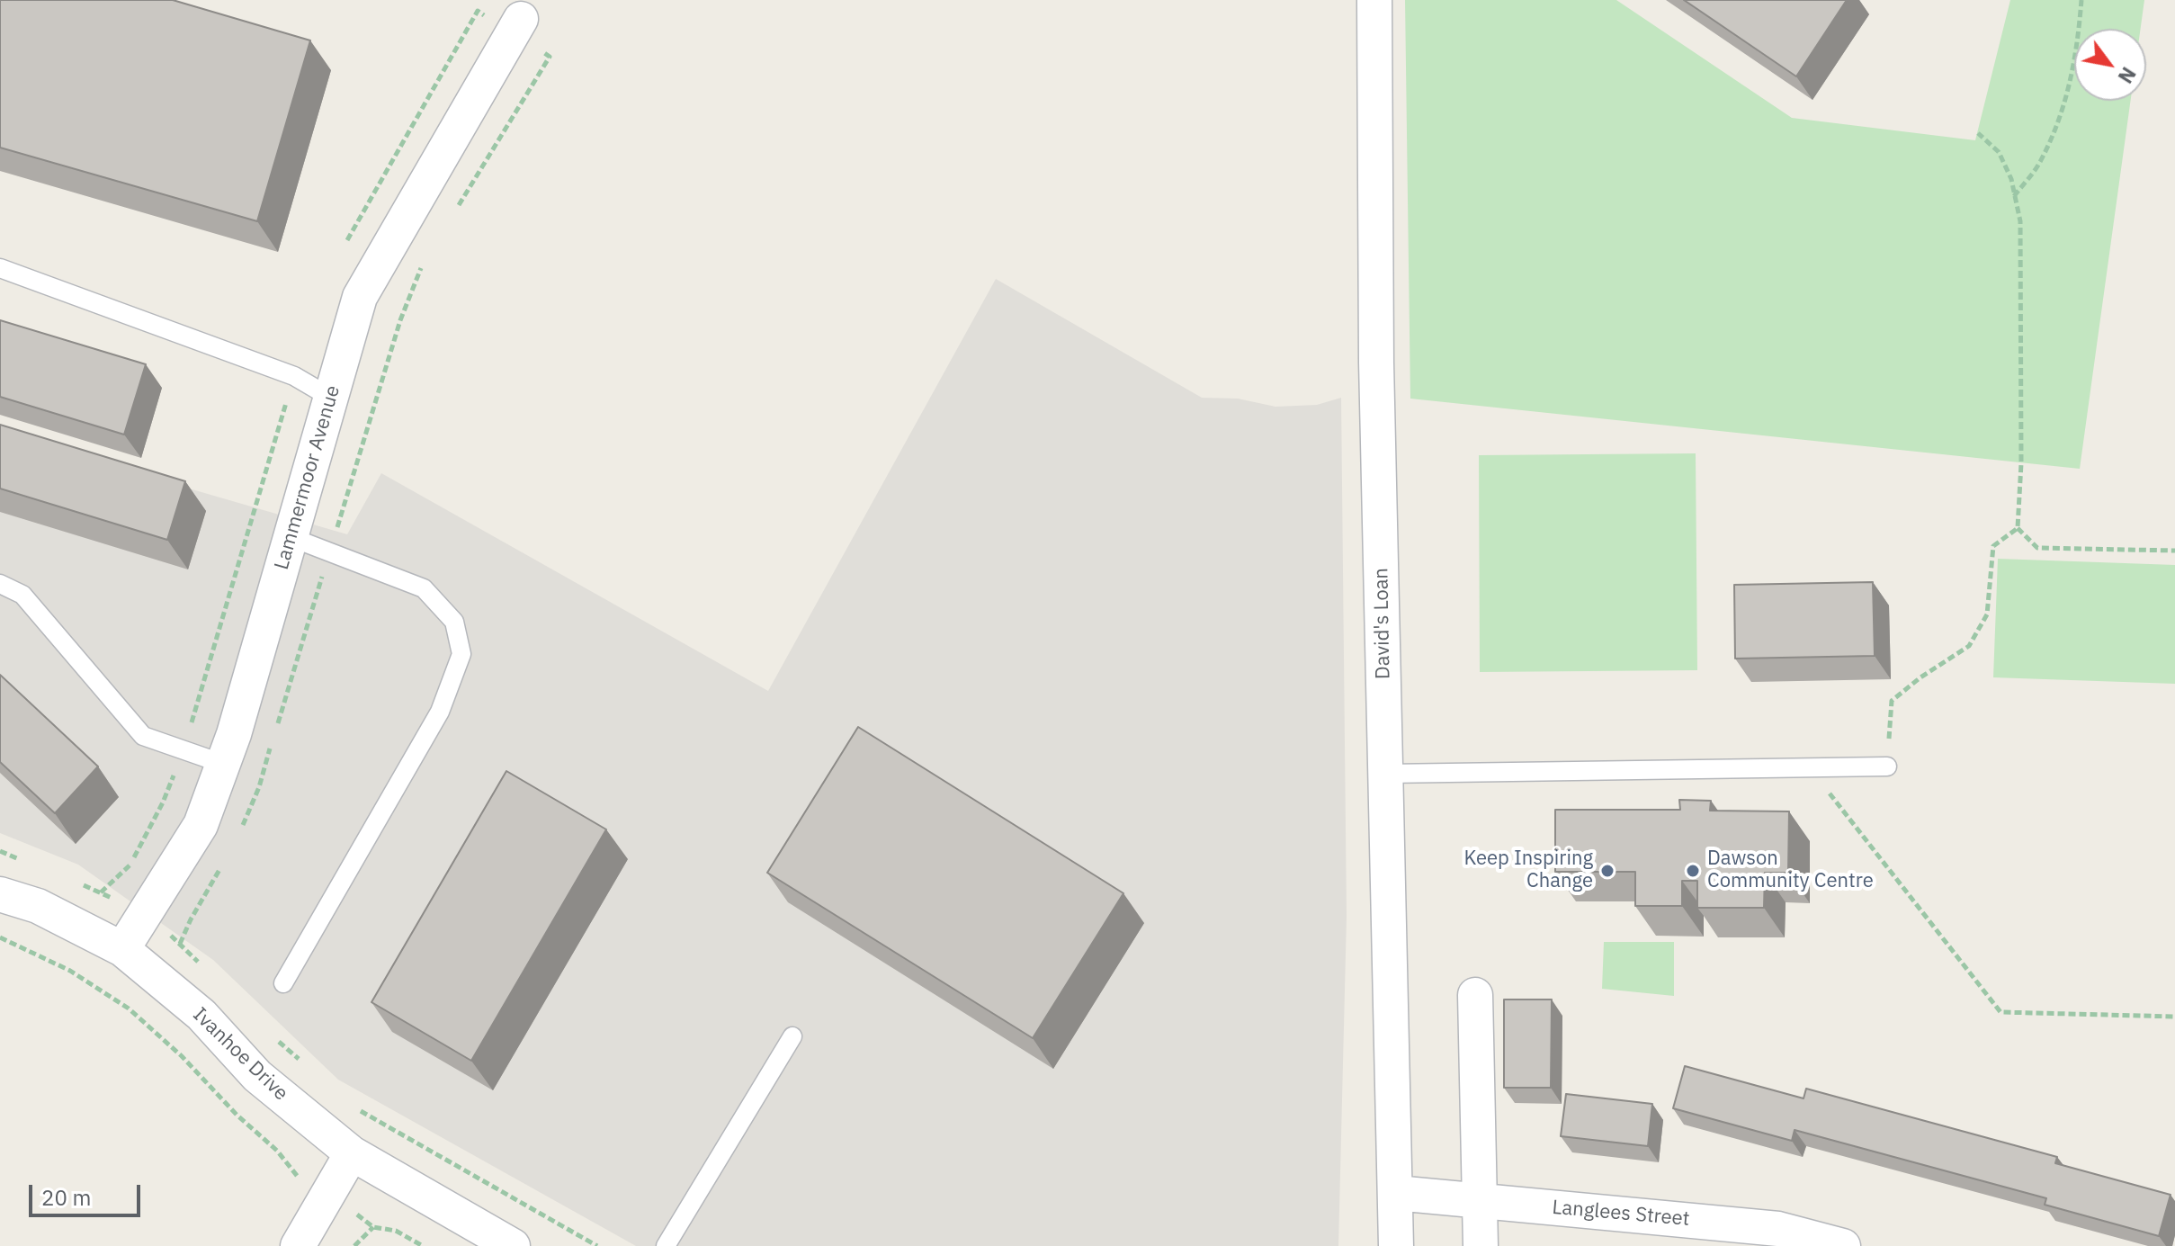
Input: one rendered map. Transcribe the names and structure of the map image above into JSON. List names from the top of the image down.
{
  "streets": {
    "street": [
      "Lammermoor Avenue",
      "David's Loan",
      "Ivanhoe Drive",
      "Langlees Street"
    ]
  },
  "crossings": [
    ["Lammermoor Avenue", "Ivanhoe Drive"],
    ["David's Loan", "Langlees Street"]
  ],
  "places": ["Keep Inspiring Change", "Dawson Community Centre"],
  "scale_bar": "20 m",
  "north": "bottom right"
}
